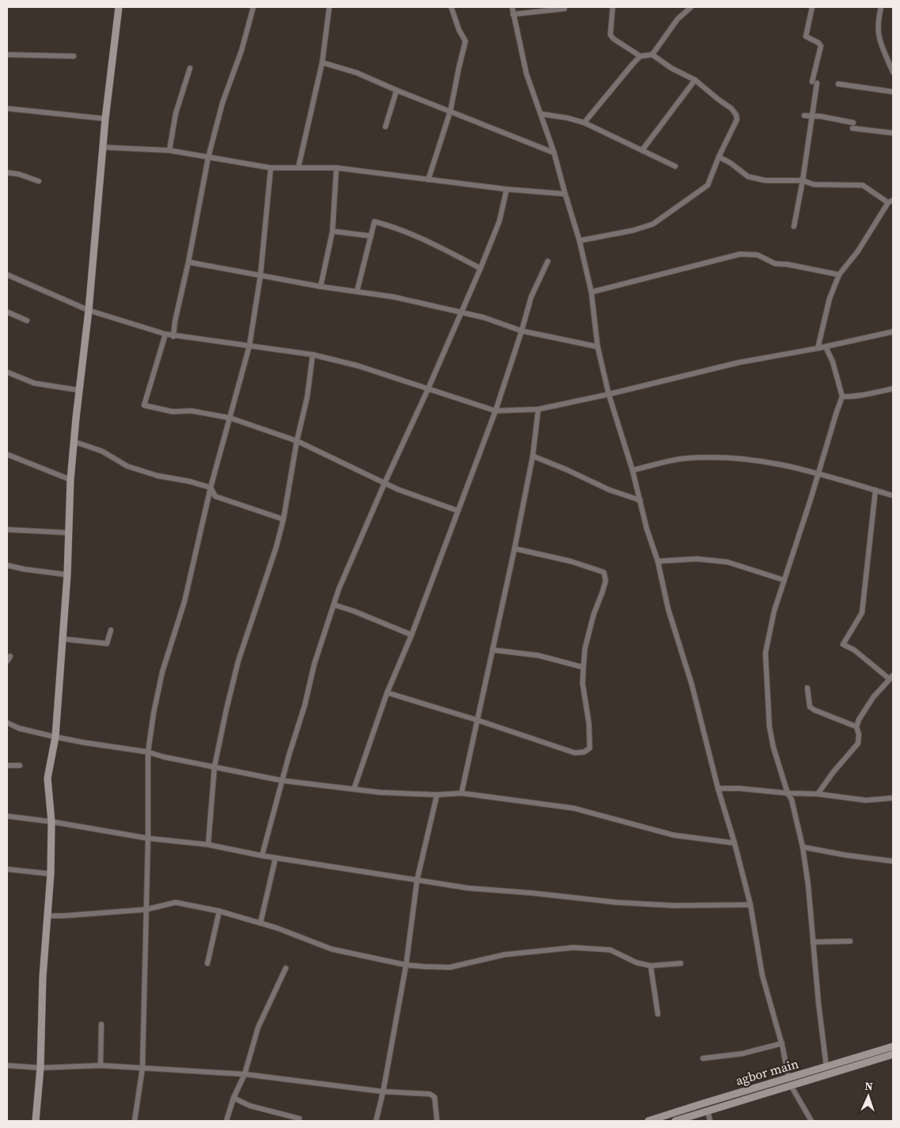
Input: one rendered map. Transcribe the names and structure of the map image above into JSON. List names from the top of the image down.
{
  "streets": {
    "street": ["agbor main"]
  },
  "north": "top"
}
